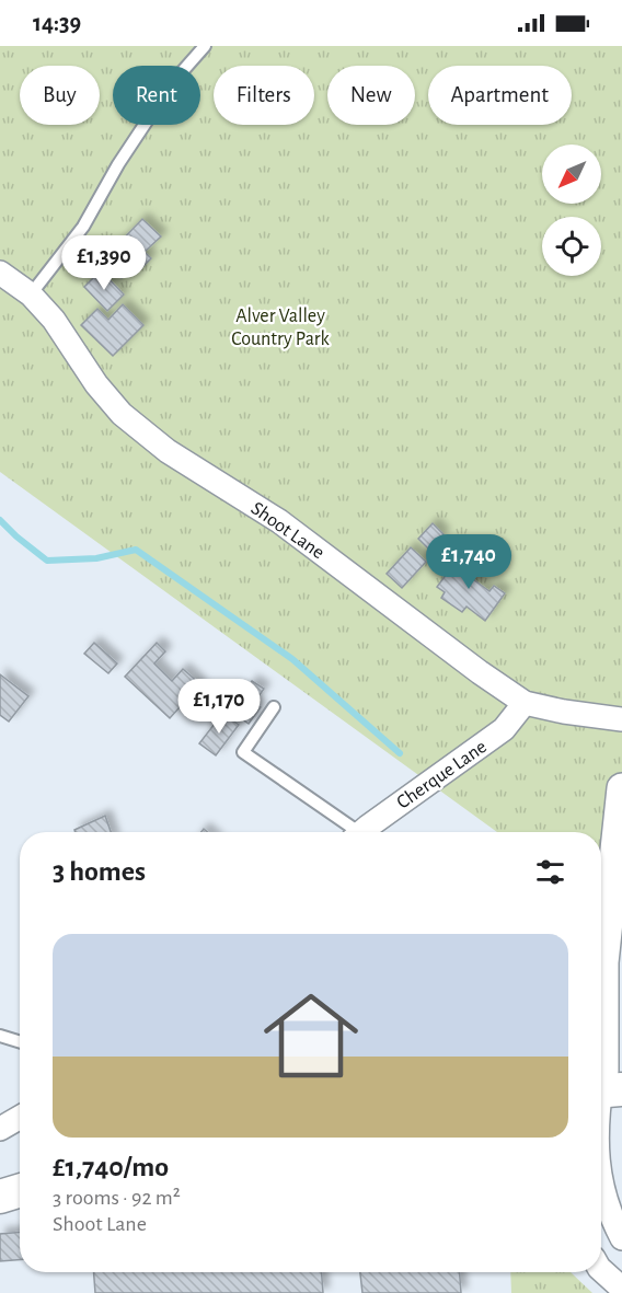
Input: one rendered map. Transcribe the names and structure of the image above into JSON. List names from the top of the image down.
{
  "streets": {
    "street": ["Shoot Lane", "Cherque Lane"]
  },
  "crossings": [
    ["Shoot Lane", "Cherque Lane"]
  ],
  "parks": ["Alver Valley Country Park"],
  "north": "bottom left",
  "page": {
    "status": "14:39",
    "chip": [
      "Buy",
      "Rent",
      "Filters",
      "New",
      "Apartment"
    ],
    "price": ["£1,390", "£1,740", "£1,170"],
    "heading": "3 homes",
    "list": [
      {
        "name": "£1,740/mo",
        "note": "3 rooms · 92 m² · Shoot Lane"
      }
    ]
  }
}
